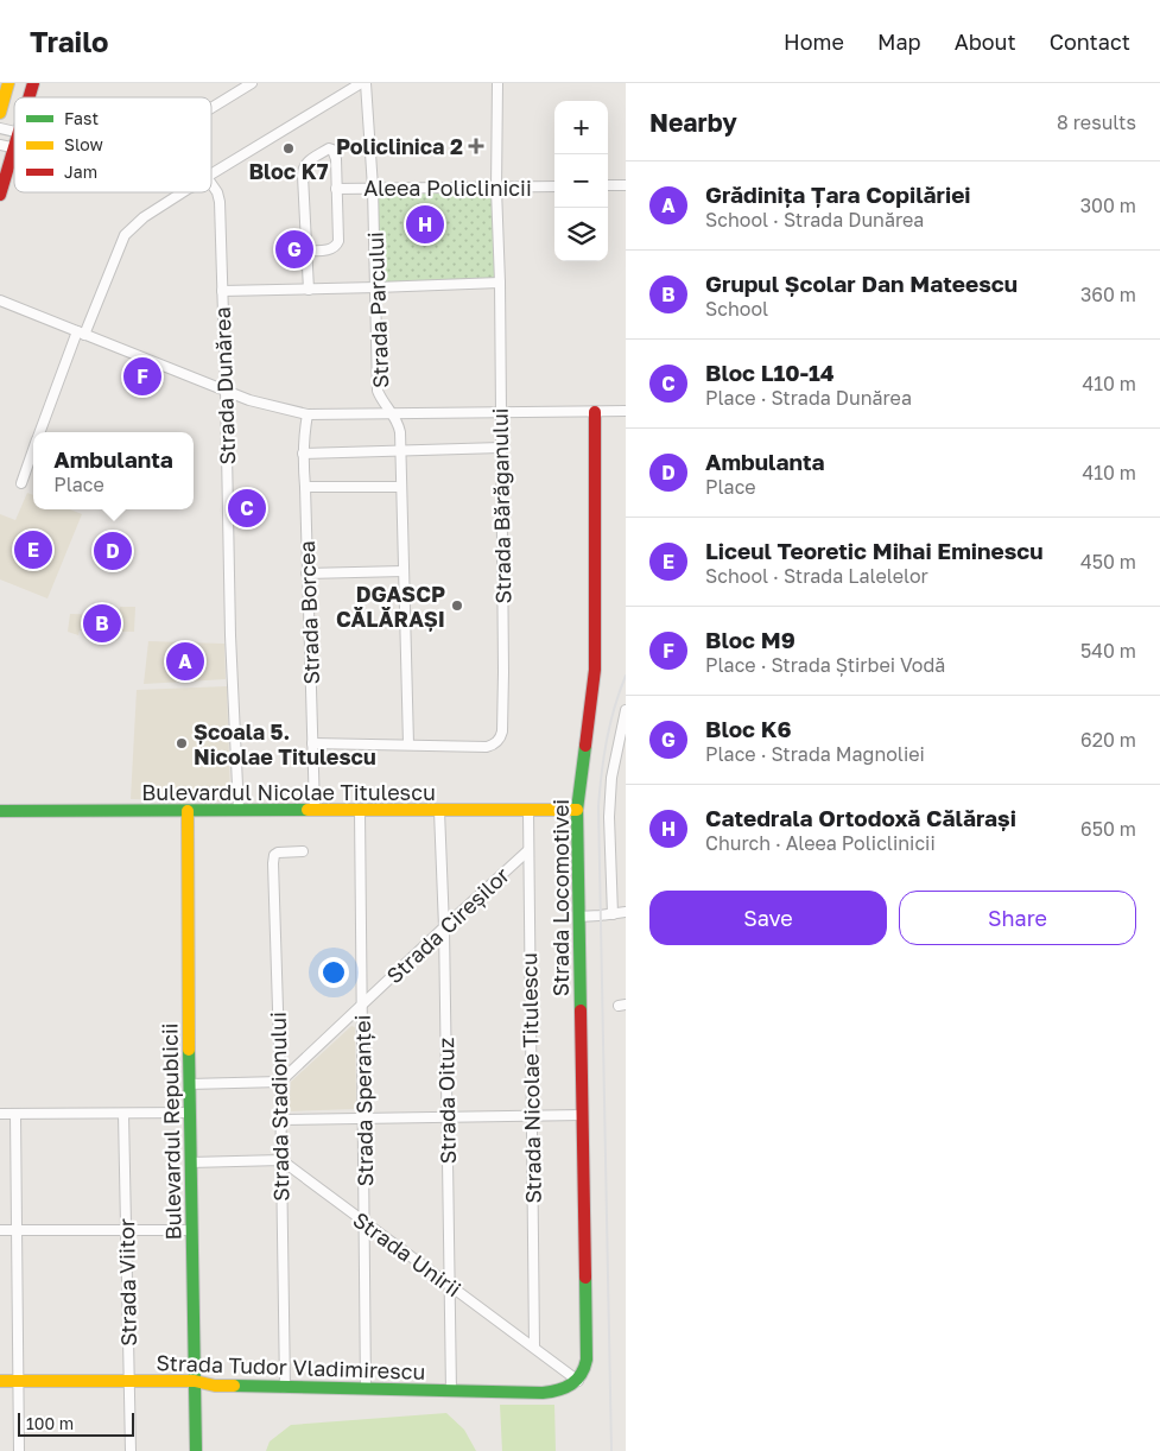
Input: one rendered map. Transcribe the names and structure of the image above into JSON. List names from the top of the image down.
{
  "streets": {
    "street": [
      "Aleea Policlinicii",
      "Strada Parcului",
      "Strada Dunărea",
      "Strada Bărăganului",
      "Strada Borcea",
      "Bulevardul Nicolae Titulescu",
      "Strada Locomotivei",
      "Strada Cireșilor",
      "Strada Nicolae Titulescu",
      "Strada Speranței",
      "Strada Oituz",
      "Strada Stadionului",
      "Bulevardul Republicii",
      "Strada Unirii",
      "Strada Viitor",
      "Strada Tudor Vladimirescu"
    ]
  },
  "crossings": [
    ["Aleea Policlinicii", "Strada Parcului"],
    ["Aleea Policlinicii", "Strada Bărăganului"],
    ["Strada Parcului", "Strada Bărăganului"],
    ["Strada Dunărea", "Bulevardul Nicolae Titulescu"],
    ["Strada Bărăganului", "Strada Borcea"],
    ["Strada Borcea", "Bulevardul Nicolae Titulescu"],
    ["Bulevardul Nicolae Titulescu", "Strada Locomotivei"],
    ["Bulevardul Nicolae Titulescu", "Strada Nicolae Titulescu"],
    ["Bulevardul Nicolae Titulescu", "Strada Speranței"],
    ["Bulevardul Nicolae Titulescu", "Strada Oituz"],
    ["Bulevardul Nicolae Titulescu", "Bulevardul Republicii"],
    ["Strada Locomotivei", "Strada Unirii"],
    ["Strada Locomotivei", "Strada Tudor Vladimirescu"],
    ["Strada Cireșilor", "Strada Nicolae Titulescu"],
    ["Strada Cireșilor", "Strada Speranței"],
    ["Strada Cireșilor", "Strada Oituz"],
    ["Strada Cireșilor", "Strada Stadionului"],
    ["Strada Nicolae Titulescu", "Strada Unirii"],
    ["Strada Speranței", "Strada Unirii"],
    ["Strada Speranței", "Strada Tudor Vladimirescu"],
    ["Strada Oituz", "Strada Unirii"],
    ["Strada Oituz", "Strada Tudor Vladimirescu"],
    ["Strada Stadionului", "Strada Unirii"],
    ["Strada Stadionului", "Strada Tudor Vladimirescu"],
    ["Bulevardul Republicii", "Strada Tudor Vladimirescu"],
    ["Strada Unirii", "Strada Tudor Vladimirescu"],
    ["Strada Viitor", "Strada Tudor Vladimirescu"]
  ],
  "places": {
    "health": ["Policlinica 2"],
    "other": ["Bloc K7", "DGASCP CĂLĂRAȘI", "Școala 5. Nicolae Titulescu"]
  },
  "legend": ["Fast", "Slow", "Jam"],
  "scale_bar": "100 m",
  "page": {
    "header": "Trailo",
    "nav": [
      "Home",
      "Map",
      "About",
      "Contact"
    ],
    "heading": ["Nearby", "8 results"],
    "map_buttons": ["+", "−"],
    "list": [
      {
        "mark": "A",
        "name": "Grădinița Țara Copilăriei",
        "note": "School · Strada Dunărea",
        "value": "300 m"
      },
      {
        "mark": "B",
        "name": "Grupul Școlar Dan Mateescu",
        "note": "School",
        "value": "360 m"
      },
      {
        "mark": "C",
        "name": "Bloc L10-14",
        "note": "Place · Strada Dunărea",
        "value": "410 m"
      },
      {
        "mark": "D",
        "name": "Ambulanta",
        "note": "Place",
        "value": "410 m"
      },
      {
        "mark": "E",
        "name": "Liceul Teoretic Mihai Eminescu",
        "note": "School · Strada Lalelelor",
        "value": "450 m"
      },
      {
        "mark": "F",
        "name": "Bloc M9",
        "note": "Place · Strada Știrbei Vodă",
        "value": "540 m"
      },
      {
        "mark": "G",
        "name": "Bloc K6",
        "note": "Place · Strada Magnoliei",
        "value": "620 m"
      },
      {
        "mark": "H",
        "name": "Catedrala Ortodoxă Călărași",
        "note": "Church · Aleea Policlinicii",
        "value": "650 m"
      }
    ],
    "pins": [
      "H",
      "G",
      "F",
      "C",
      "E",
      "D",
      "B",
      "A"
    ],
    "popup": ["Ambulanta", "Place"],
    "buttons": ["Save", "Share"],
    "scale": "100 m"
  }
}
